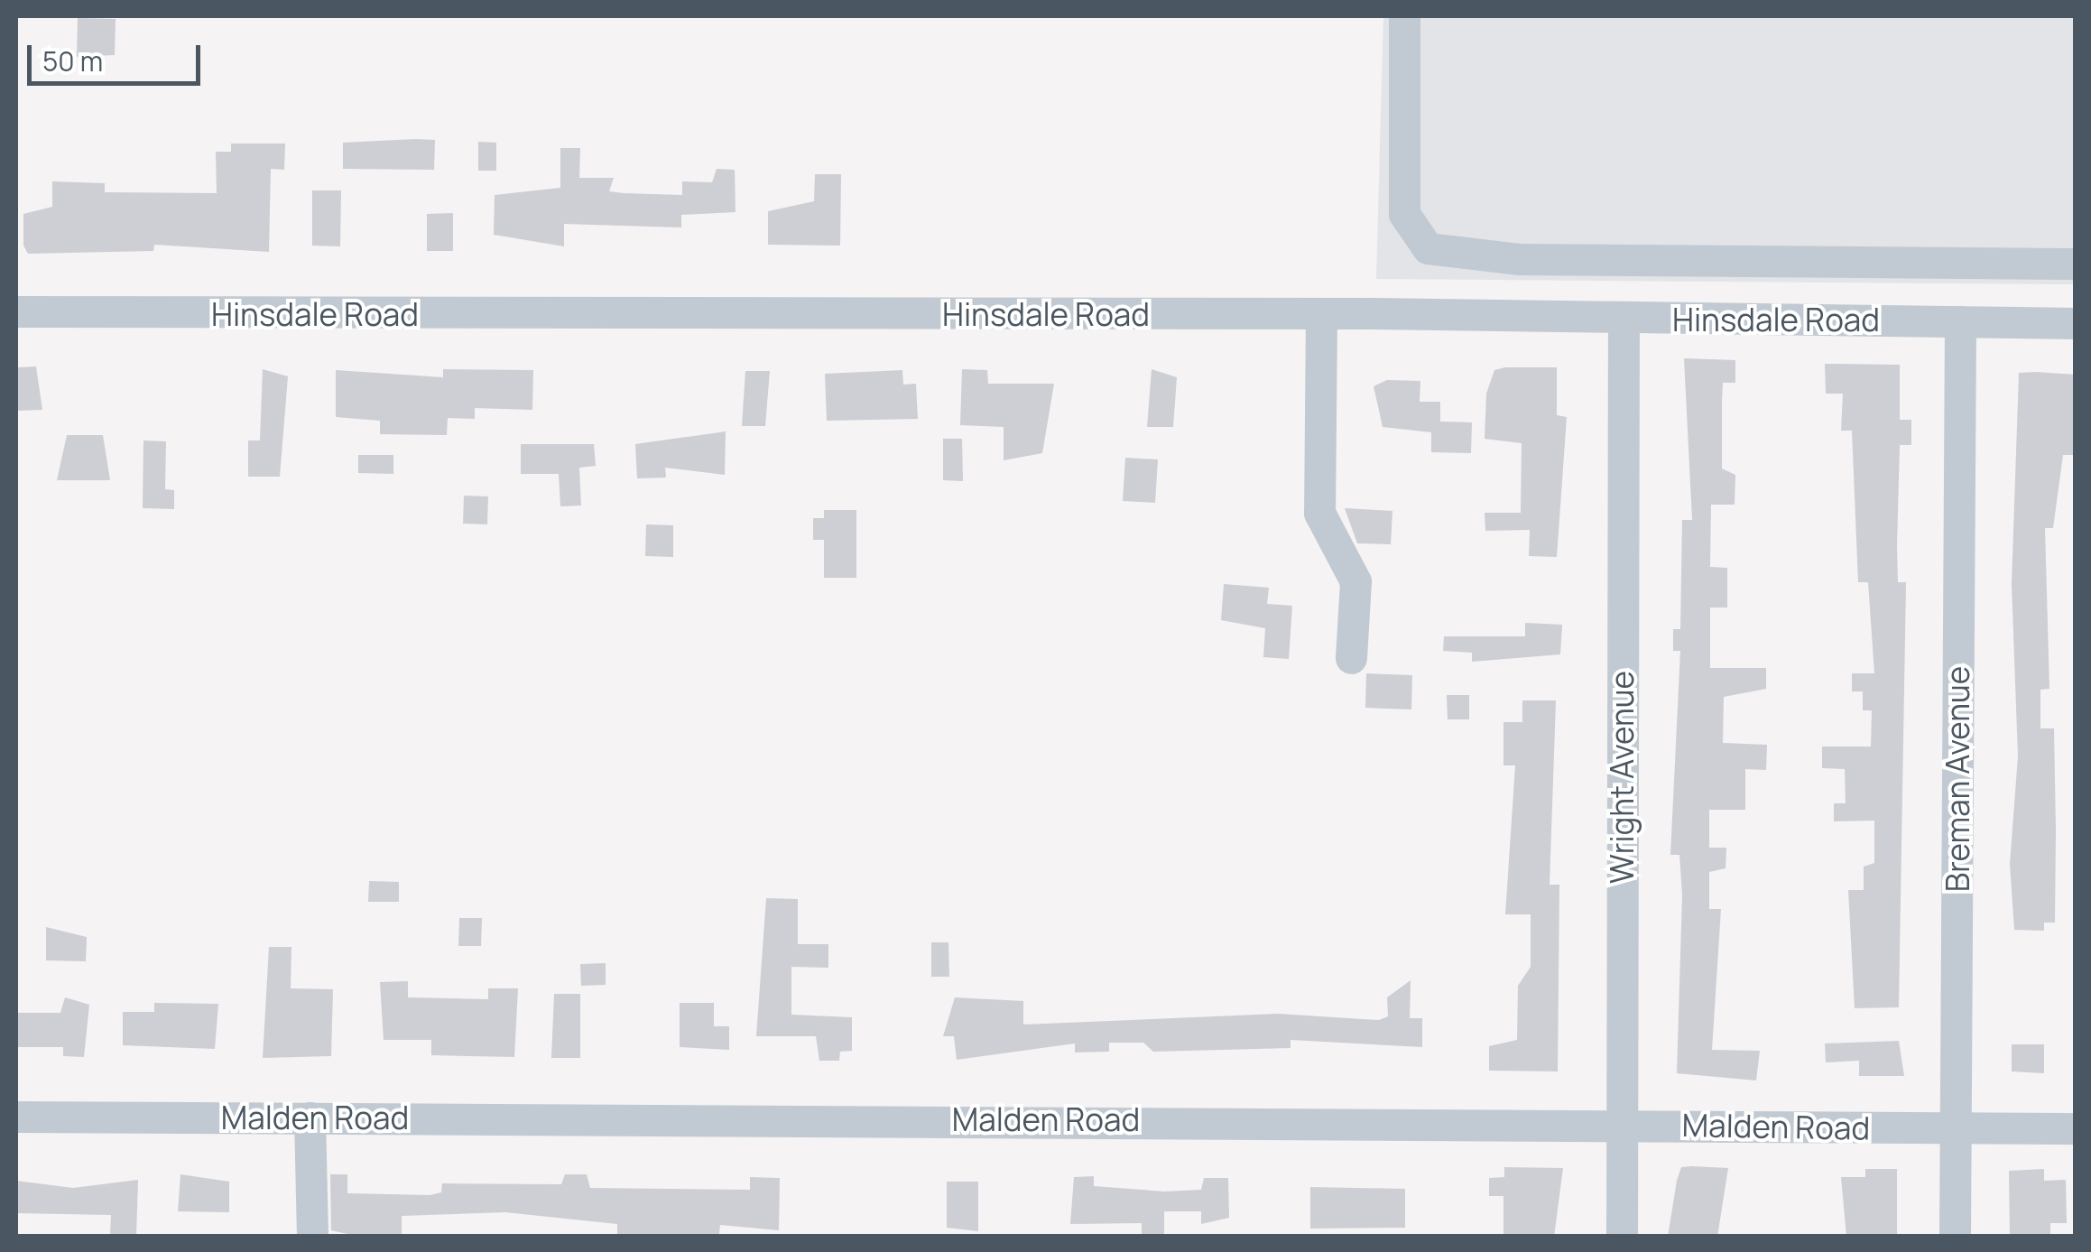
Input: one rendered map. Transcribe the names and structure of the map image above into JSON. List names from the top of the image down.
{
  "streets": {
    "street": [
      "Hinsdale Road",
      "Wright Avenue",
      "Breman Avenue",
      "Malden Road"
    ]
  },
  "crossings": [
    ["Hinsdale Road", "Wright Avenue"],
    ["Hinsdale Road", "Breman Avenue"],
    ["Wright Avenue", "Malden Road"],
    ["Breman Avenue", "Malden Road"]
  ],
  "scale_bar": "50 m"
}
